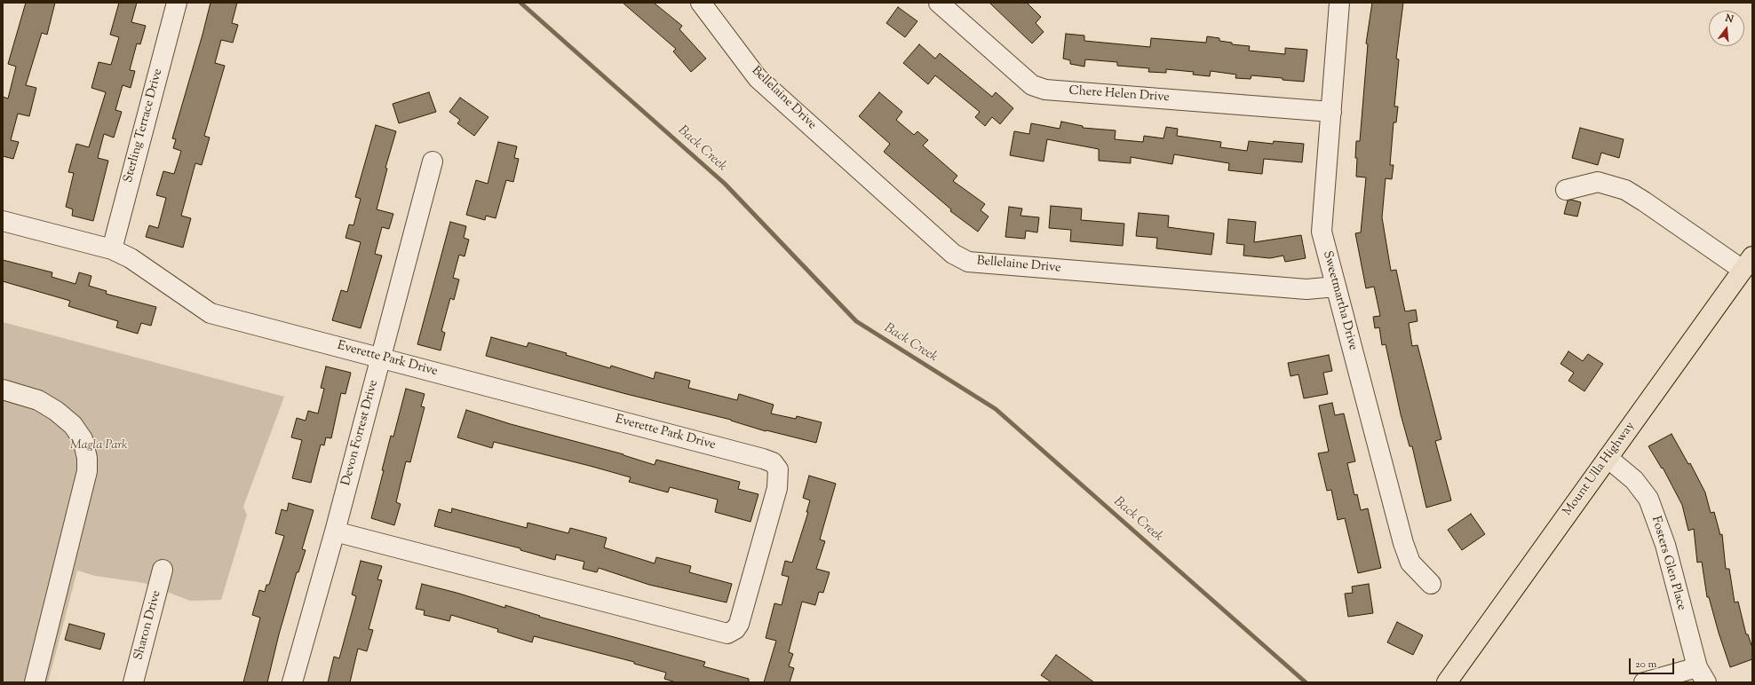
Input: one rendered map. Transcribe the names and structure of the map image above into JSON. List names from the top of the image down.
{
  "streets": {
    "main road": ["Mount Ulla Highway"],
    "street": [
      "Chere Helen Drive",
      "Bellelaine Drive",
      "Sterling Terrace Drive",
      "Sweetmartha Drive",
      "Everette Park Drive",
      "Devon Forrest Drive",
      "Fosters Glen Place",
      "Sharon Drive"
    ]
  },
  "crossings": [
    ["Chere Helen Drive", "Sweetmartha Drive"],
    ["Bellelaine Drive", "Sweetmartha Drive"],
    ["Sterling Terrace Drive", "Everette Park Drive"],
    ["Everette Park Drive", "Devon Forrest Drive"],
    ["Mount Ulla Highway", "Fosters Glen Place"]
  ],
  "water": ["Back Creek"],
  "parks": ["Magla Park"],
  "scale_bar": "20 m",
  "north": "top"
}
